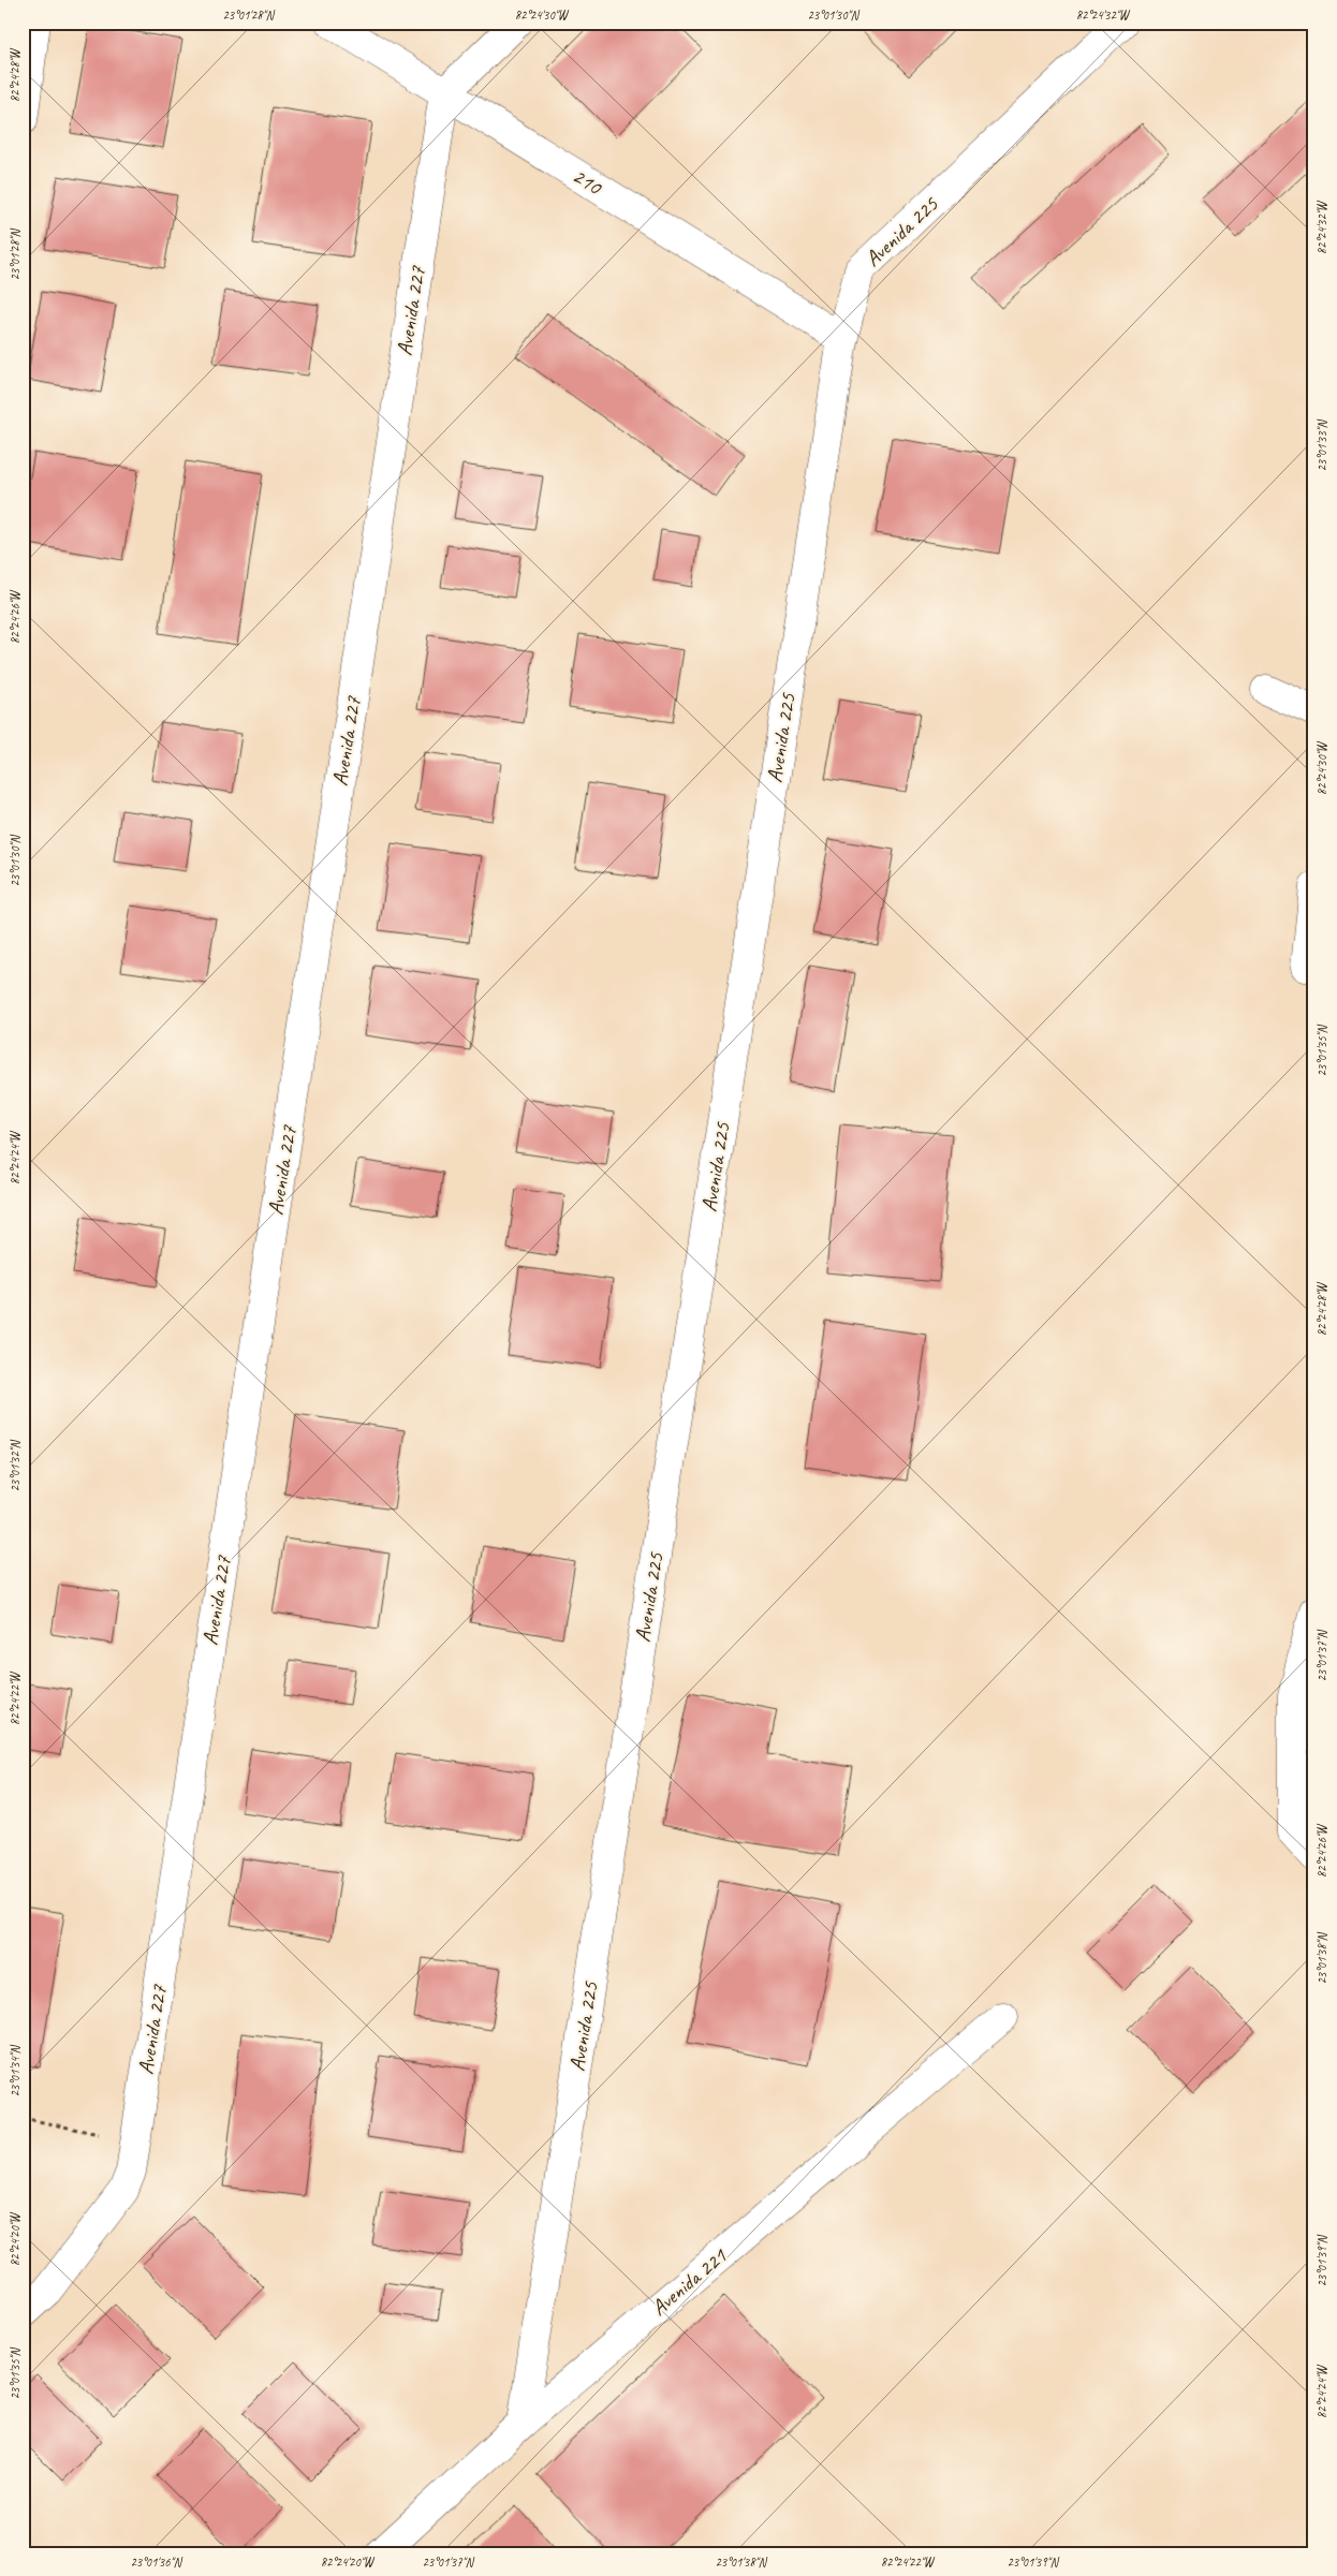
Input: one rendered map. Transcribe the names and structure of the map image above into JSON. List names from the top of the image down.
{
  "streets": {
    "street": [
      "210",
      "Avenida 225",
      "Avenida 227",
      "Avenida 221"
    ]
  },
  "crossings": [
    ["210", "Avenida 225"],
    ["210", "Avenida 227"],
    ["Avenida 225", "Avenida 221"]
  ],
  "coordinates": [
    "23°01'28\"N",
    "82°24'30\"W",
    "23°01'30\"N",
    "82°24'32\"W",
    "82°24'28\"W",
    "23°01'33\"N",
    "82°24'26\"W",
    "23°01'35\"N",
    "82°24'24\"W",
    "23°01'32\"N",
    "23°01'37\"N",
    "82°24'22\"W",
    "23°01'38\"N",
    "23°01'34\"N",
    "82°24'20\"W",
    "23°01'39\"N",
    "23°01'36\"N"
  ]
}
